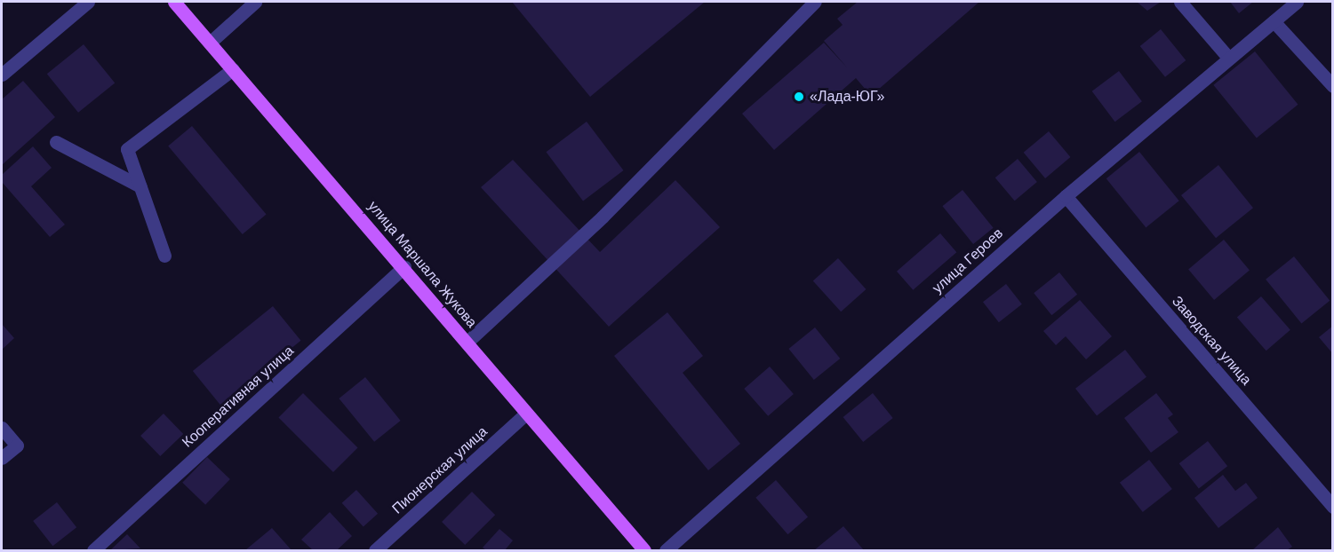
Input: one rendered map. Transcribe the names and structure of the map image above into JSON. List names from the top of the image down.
{
  "streets": {
    "main road": ["улица Маршала Жукова"],
    "street": [
      "улица Героев",
      "Заводская улица",
      "Кооперативная улица",
      "Пионерская улица"
    ]
  },
  "crossings": [
    ["улица Героев", "Заводская улица"],
    ["улица Маршала Жукова", "Кооперативная улица"],
    ["улица Маршала Жукова", "Пионерская улица"]
  ],
  "places": ["«Лада-ЮГ»"]
}
